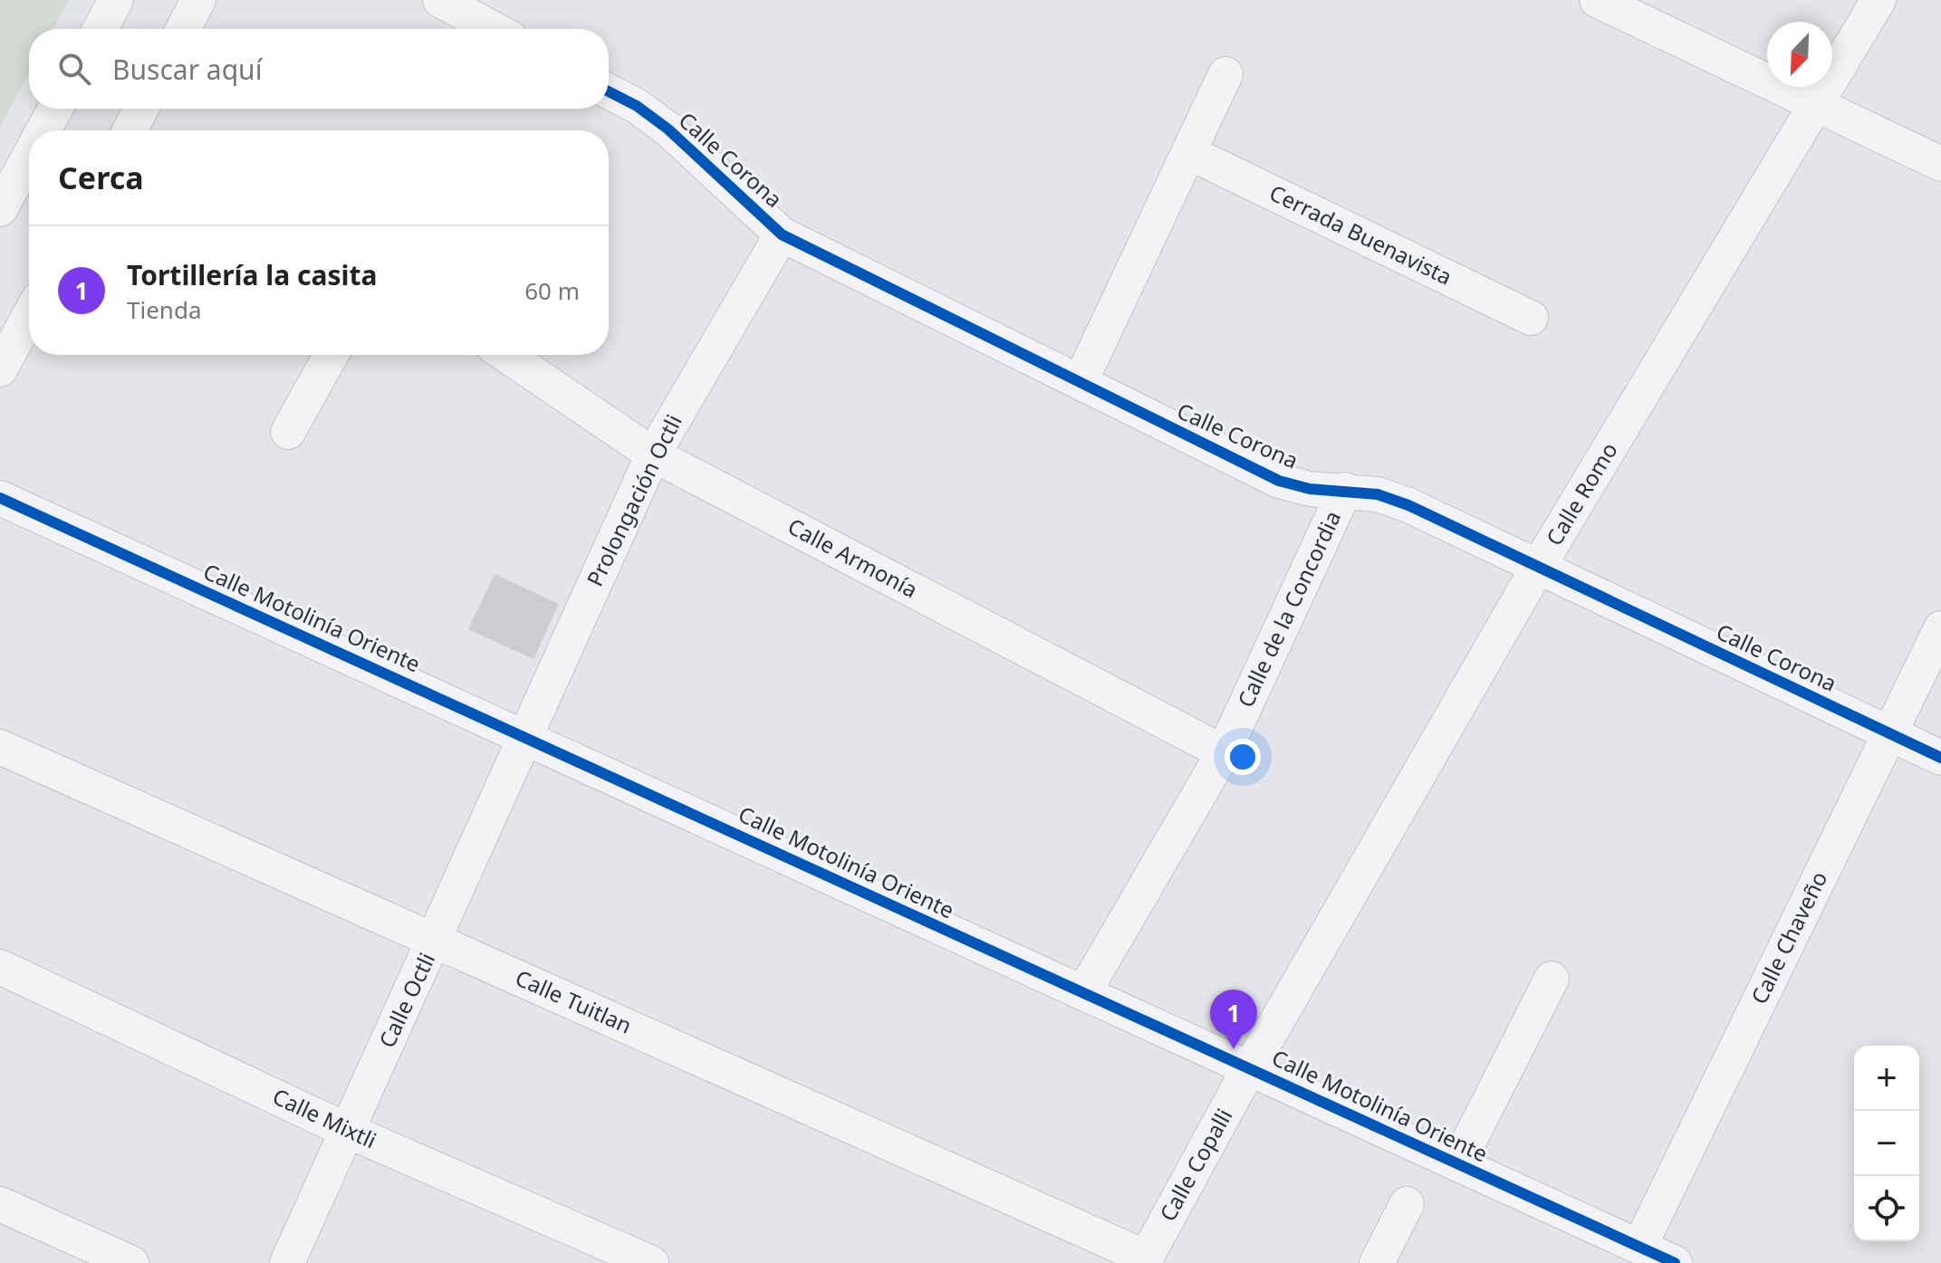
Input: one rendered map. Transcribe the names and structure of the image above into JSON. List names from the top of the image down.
{
  "streets": {
    "street": [
      "Calle Corona",
      "Cerrada Buenavista",
      "Calle Romo",
      "Prolongación Octli",
      "Calle Armonía",
      "Calle de la Concordia",
      "Calle Motolinía Oriente",
      "Calle Chaveño",
      "Calle Octli",
      "Calle Tuitlan",
      "Calle Mixtli",
      "Calle Copalli"
    ]
  },
  "crossings": [
    ["Calle Corona", "Calle Romo"],
    ["Calle Corona", "Prolongación Octli"],
    ["Calle Corona", "Calle de la Concordia"],
    ["Calle Corona", "Calle Chaveño"],
    ["Calle Romo", "Calle Motolinía Oriente"],
    ["Calle Romo", "Calle Copalli"],
    ["Prolongación Octli", "Calle Armonía"],
    ["Prolongación Octli", "Calle Motolinía Oriente"],
    ["Prolongación Octli", "Calle Octli"],
    ["Calle Armonía", "Calle de la Concordia"],
    ["Calle de la Concordia", "Calle Motolinía Oriente"],
    ["Calle Motolinía Oriente", "Calle Chaveño"],
    ["Calle Motolinía Oriente", "Calle Octli"],
    ["Calle Motolinía Oriente", "Calle Copalli"],
    ["Calle Octli", "Calle Tuitlan"],
    ["Calle Octli", "Calle Mixtli"],
    ["Calle Tuitlan", "Calle Copalli"]
  ],
  "north": "bottom left",
  "page": {
    "search": "Buscar aquí",
    "heading": "Cerca",
    "list": [
      {
        "mark": "1",
        "name": "Tortillería la casita",
        "note": "Tienda",
        "value": "60 m"
      }
    ],
    "pins": "1",
    "map_buttons": ["+", "−"]
  }
}
